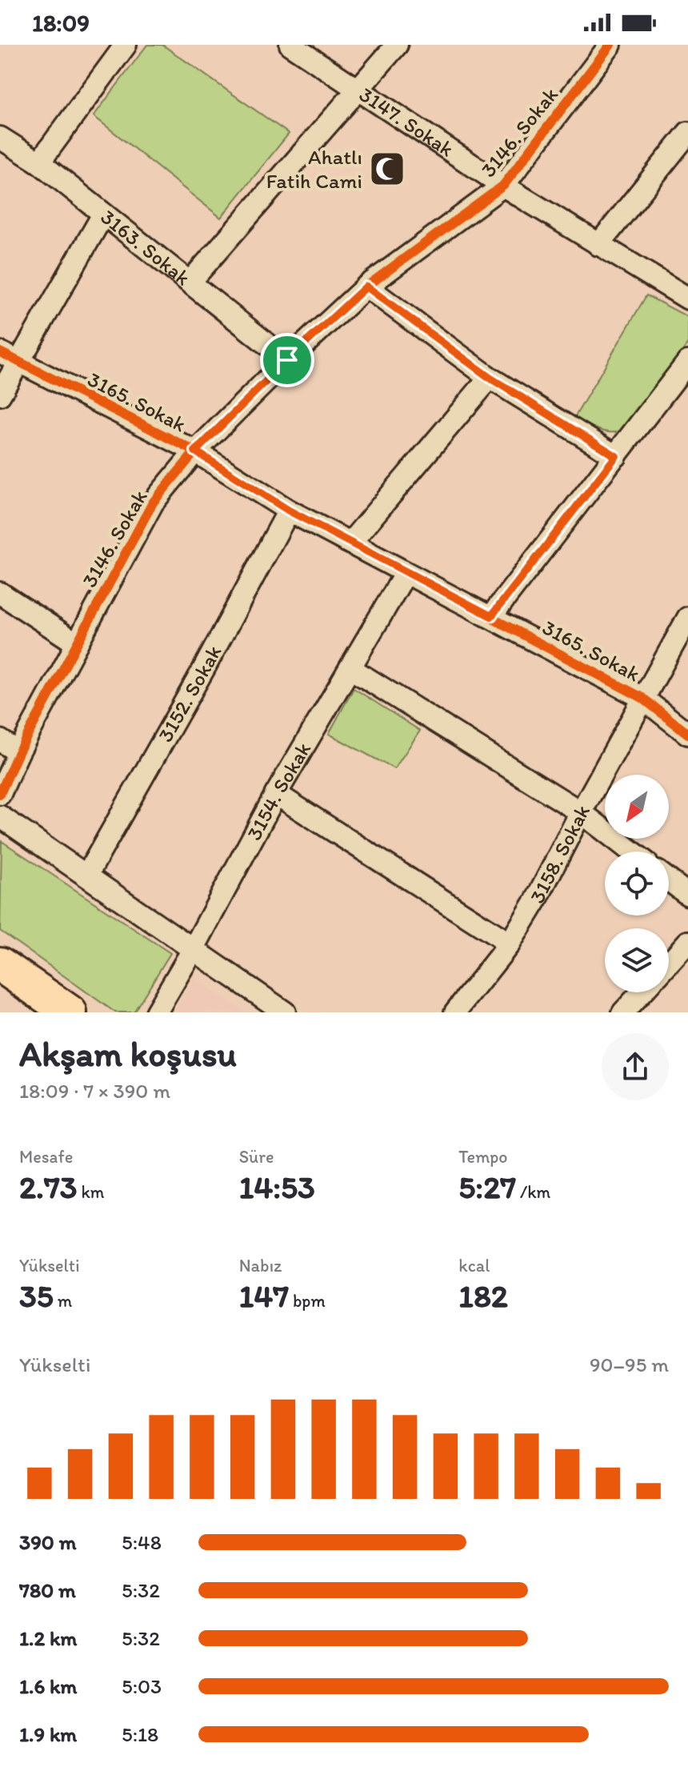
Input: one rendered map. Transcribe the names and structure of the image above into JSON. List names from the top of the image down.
{
  "streets": {
    "street": [
      "3147. Sokak",
      "3146. Sokak",
      "3163. Sokak",
      "3165. Sokak",
      "3152. Sokak",
      "3154. Sokak",
      "3158. Sokak"
    ]
  },
  "crossings": [
    ["3147. Sokak", "3146. Sokak"],
    ["3146. Sokak", "3163. Sokak"],
    ["3146. Sokak", "3165. Sokak"],
    ["3165. Sokak", "3152. Sokak"],
    ["3165. Sokak", "3154. Sokak"],
    ["3165. Sokak", "3158. Sokak"]
  ],
  "places": {
    "mosque": ["Ahatlı Fatih Cami"]
  },
  "north": "bottom left",
  "page": {
    "status": "18:09",
    "heading": ["Akşam koşusu", "18:09 · 7 × 390 m"],
    "stats": [
      ["Mesafe", "2.73 km"],
      ["Süre", "14:53"],
      ["Tempo", "5:27 /km"],
      ["Yükselti", "35 m"],
      ["Nabız", "147 bpm"],
      ["kcal", "182"]
    ],
    "chart": ["Yükselti", "90–95 m"],
    "list": [
      {
        "name": "390 m",
        "note": "5:48"
      },
      {
        "name": "780 m",
        "note": "5:32"
      },
      {
        "name": "1.2 km",
        "note": "5:32"
      },
      {
        "name": "1.6 km",
        "note": "5:03"
      },
      {
        "name": "1.9 km",
        "note": "5:18"
      }
    ]
  }
}
